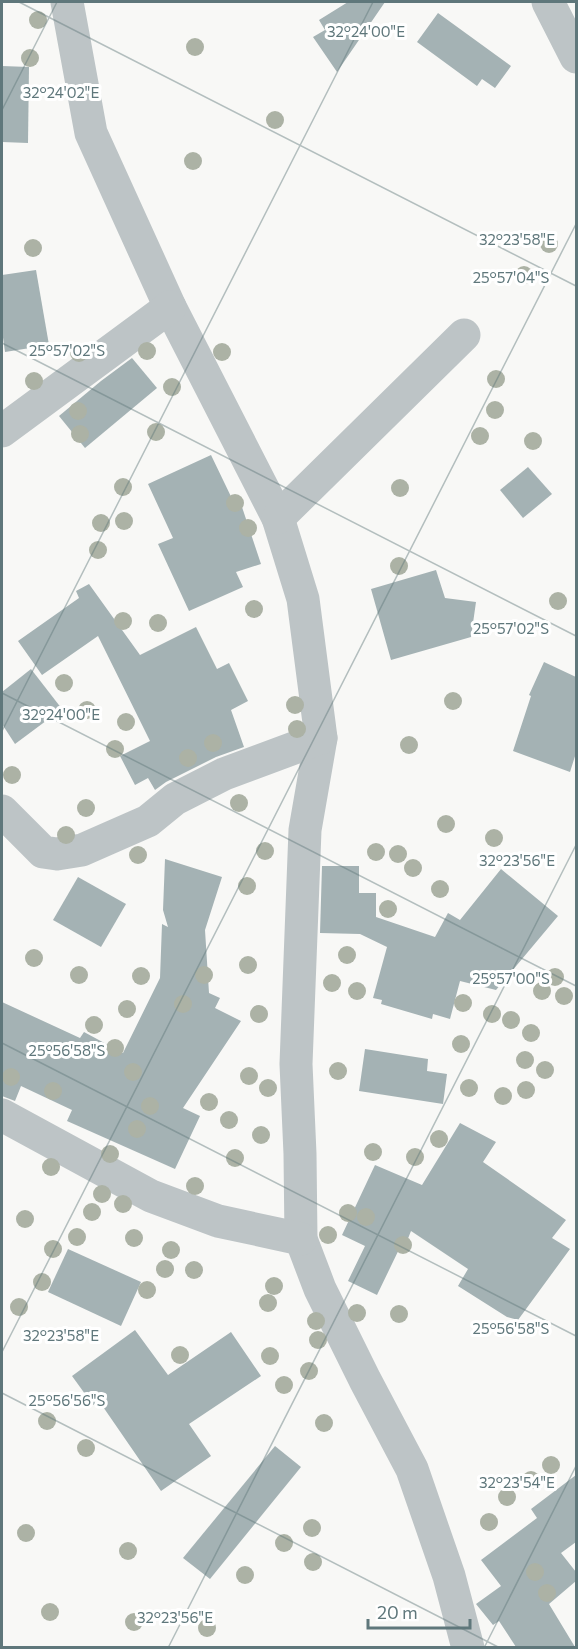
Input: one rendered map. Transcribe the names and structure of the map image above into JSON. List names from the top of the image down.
{
  "scale_bar": "20 m",
  "coordinates": [
    "32°24'00\"E",
    "32°24'02\"E",
    "32°23'58\"E",
    "25°57'04\"S",
    "25°57'02\"S",
    "32°23'56\"E",
    "25°57'00\"S",
    "25°56'58\"S",
    "25°56'56\"S",
    "32°23'54\"E"
  ]
}
